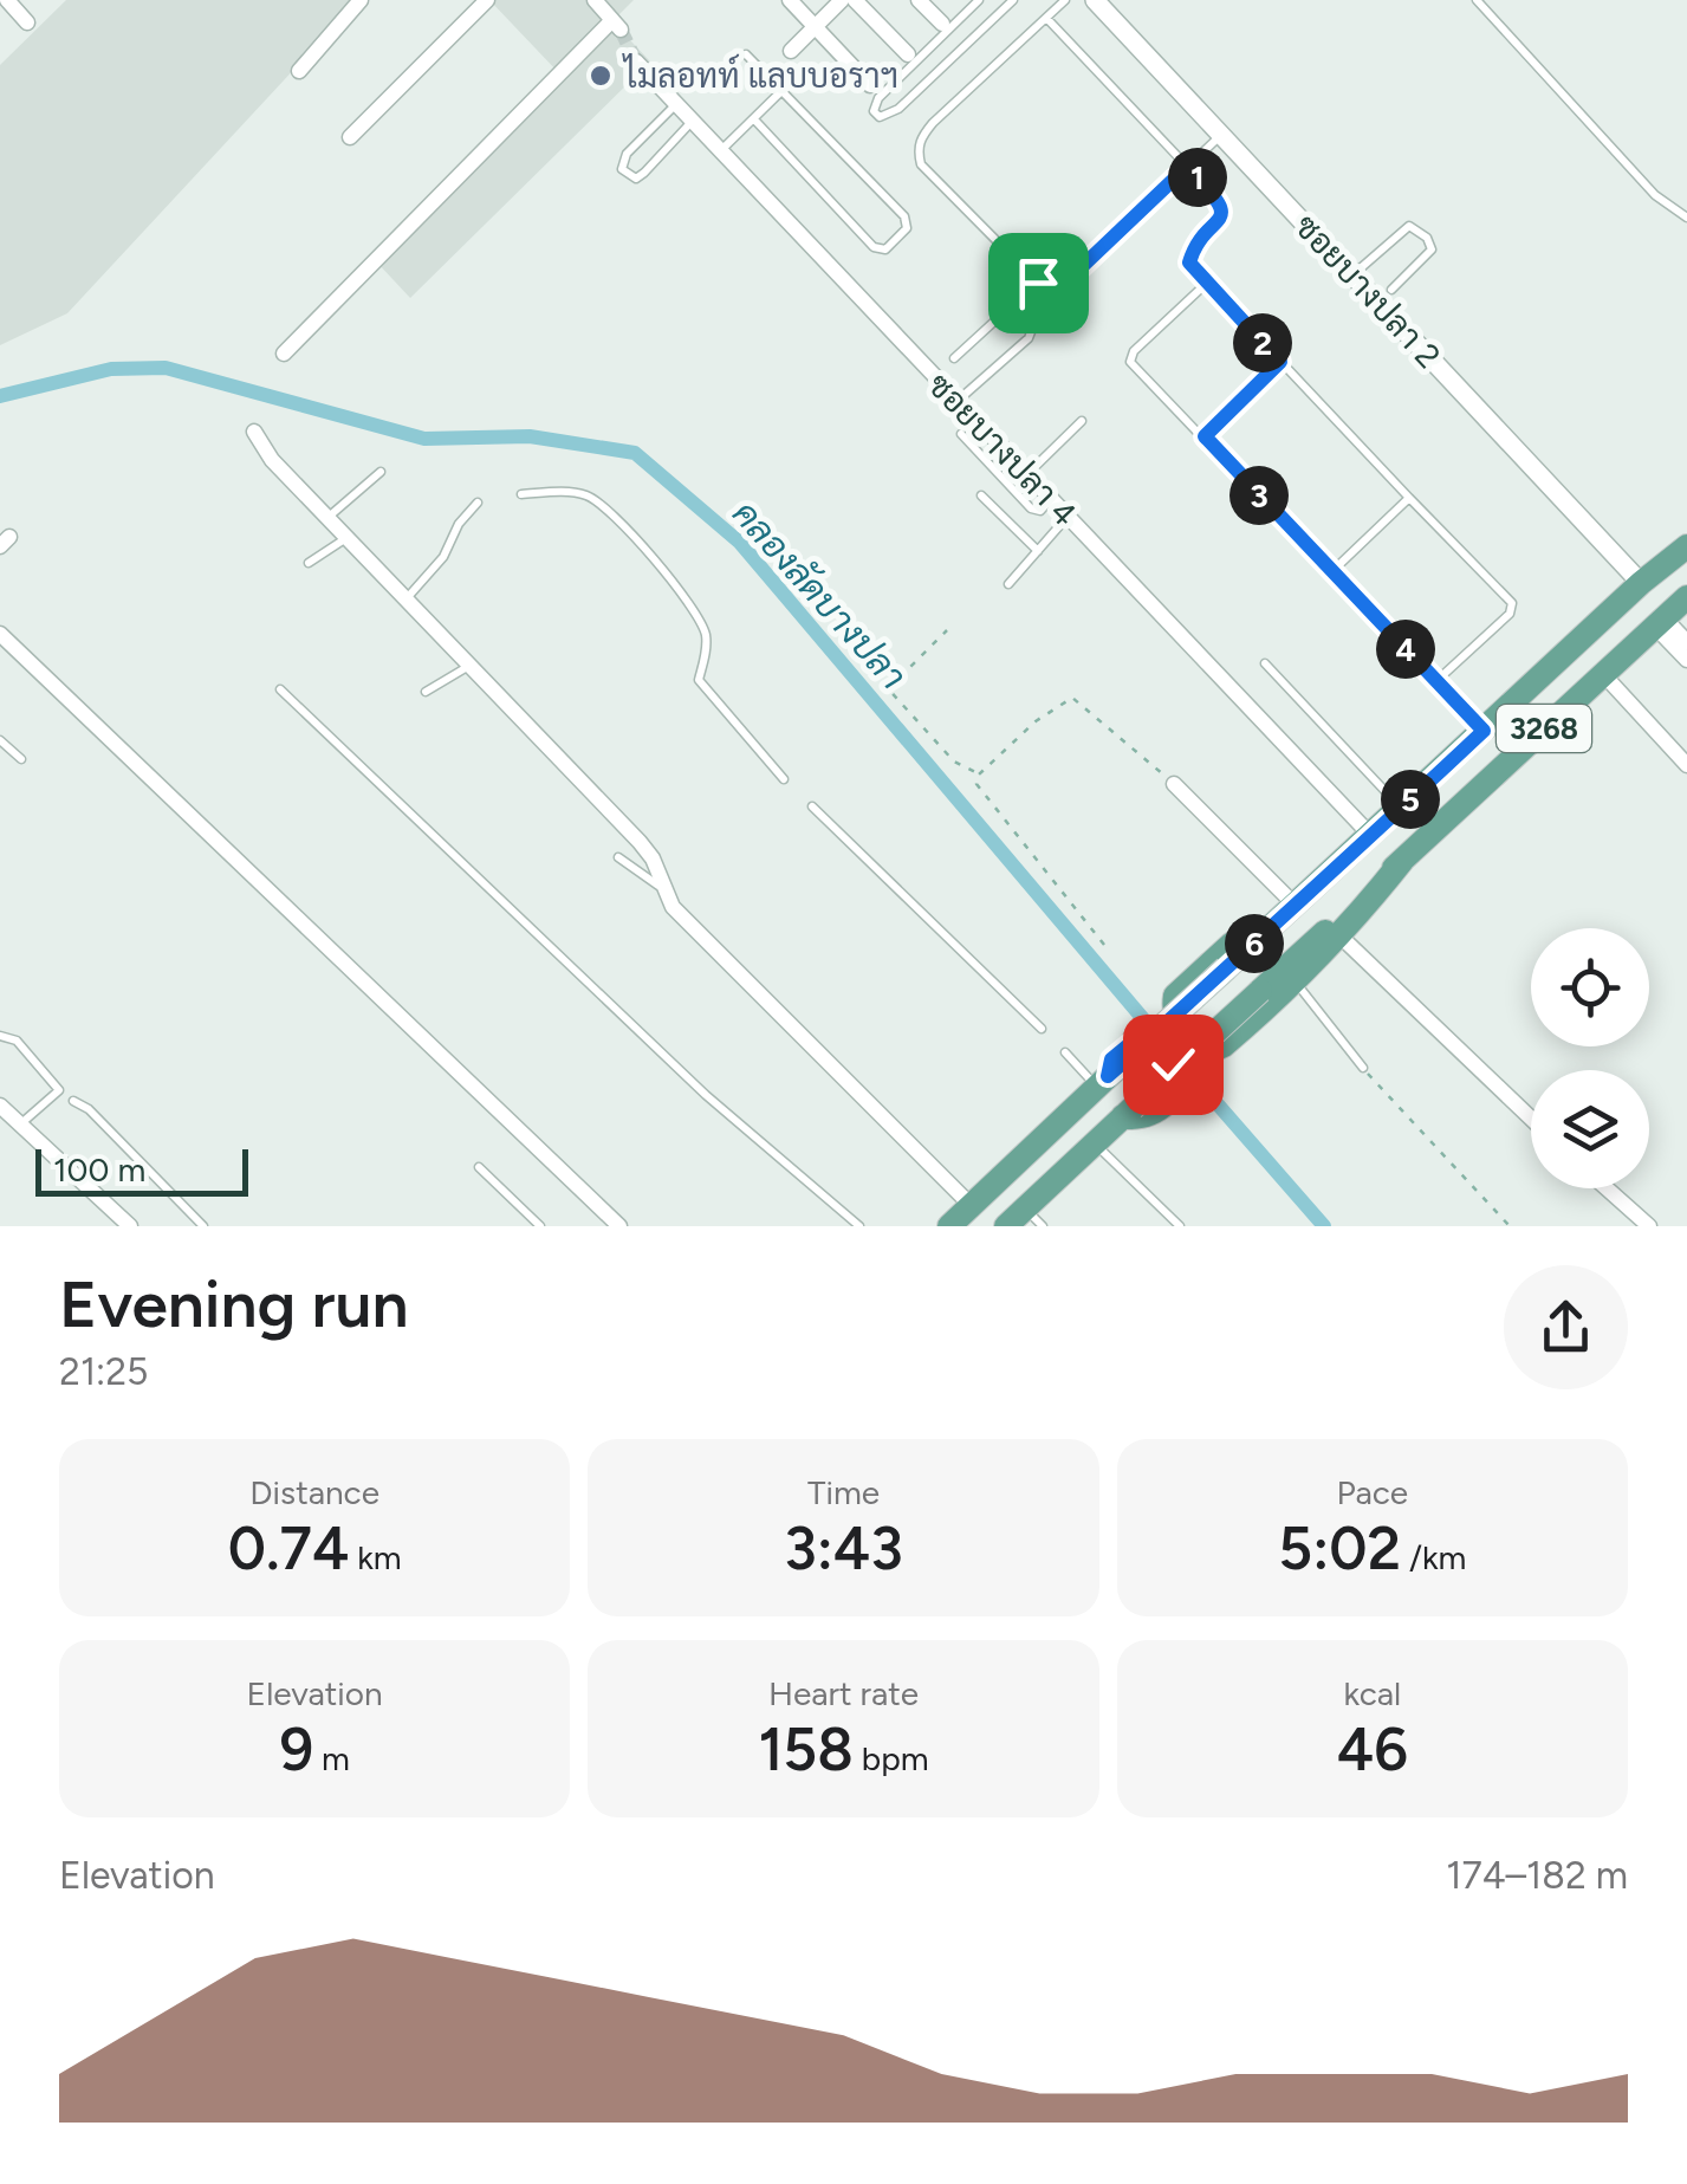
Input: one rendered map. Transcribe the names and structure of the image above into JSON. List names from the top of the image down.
{
  "streets": {
    "main road": ["3268"],
    "street": ["ซอยบางปลา 2", "ซอยบางปลา 4"]
  },
  "crossings": [
    ["ซอยบางปลา 2", "3268"],
    ["ซอยบางปลา 4", "3268"]
  ],
  "water": ["คลองลัดบางปลา"],
  "places": ["ไมลอทท์ แลบบอราฯ"],
  "scale_bar": "100 m",
  "page": {
    "pins": [
      "1",
      "2",
      "3",
      "4",
      "5",
      "6"
    ],
    "scale": "100 m",
    "heading": ["Evening run", "21:25"],
    "stats": [
      ["Distance", "0.74 km"],
      ["Time", "3:43"],
      ["Pace", "5:02 /km"],
      ["Elevation", "9 m"],
      ["Heart rate", "158 bpm"],
      ["kcal", "46"]
    ],
    "chart": ["Elevation", "174–182 m"]
  }
}
